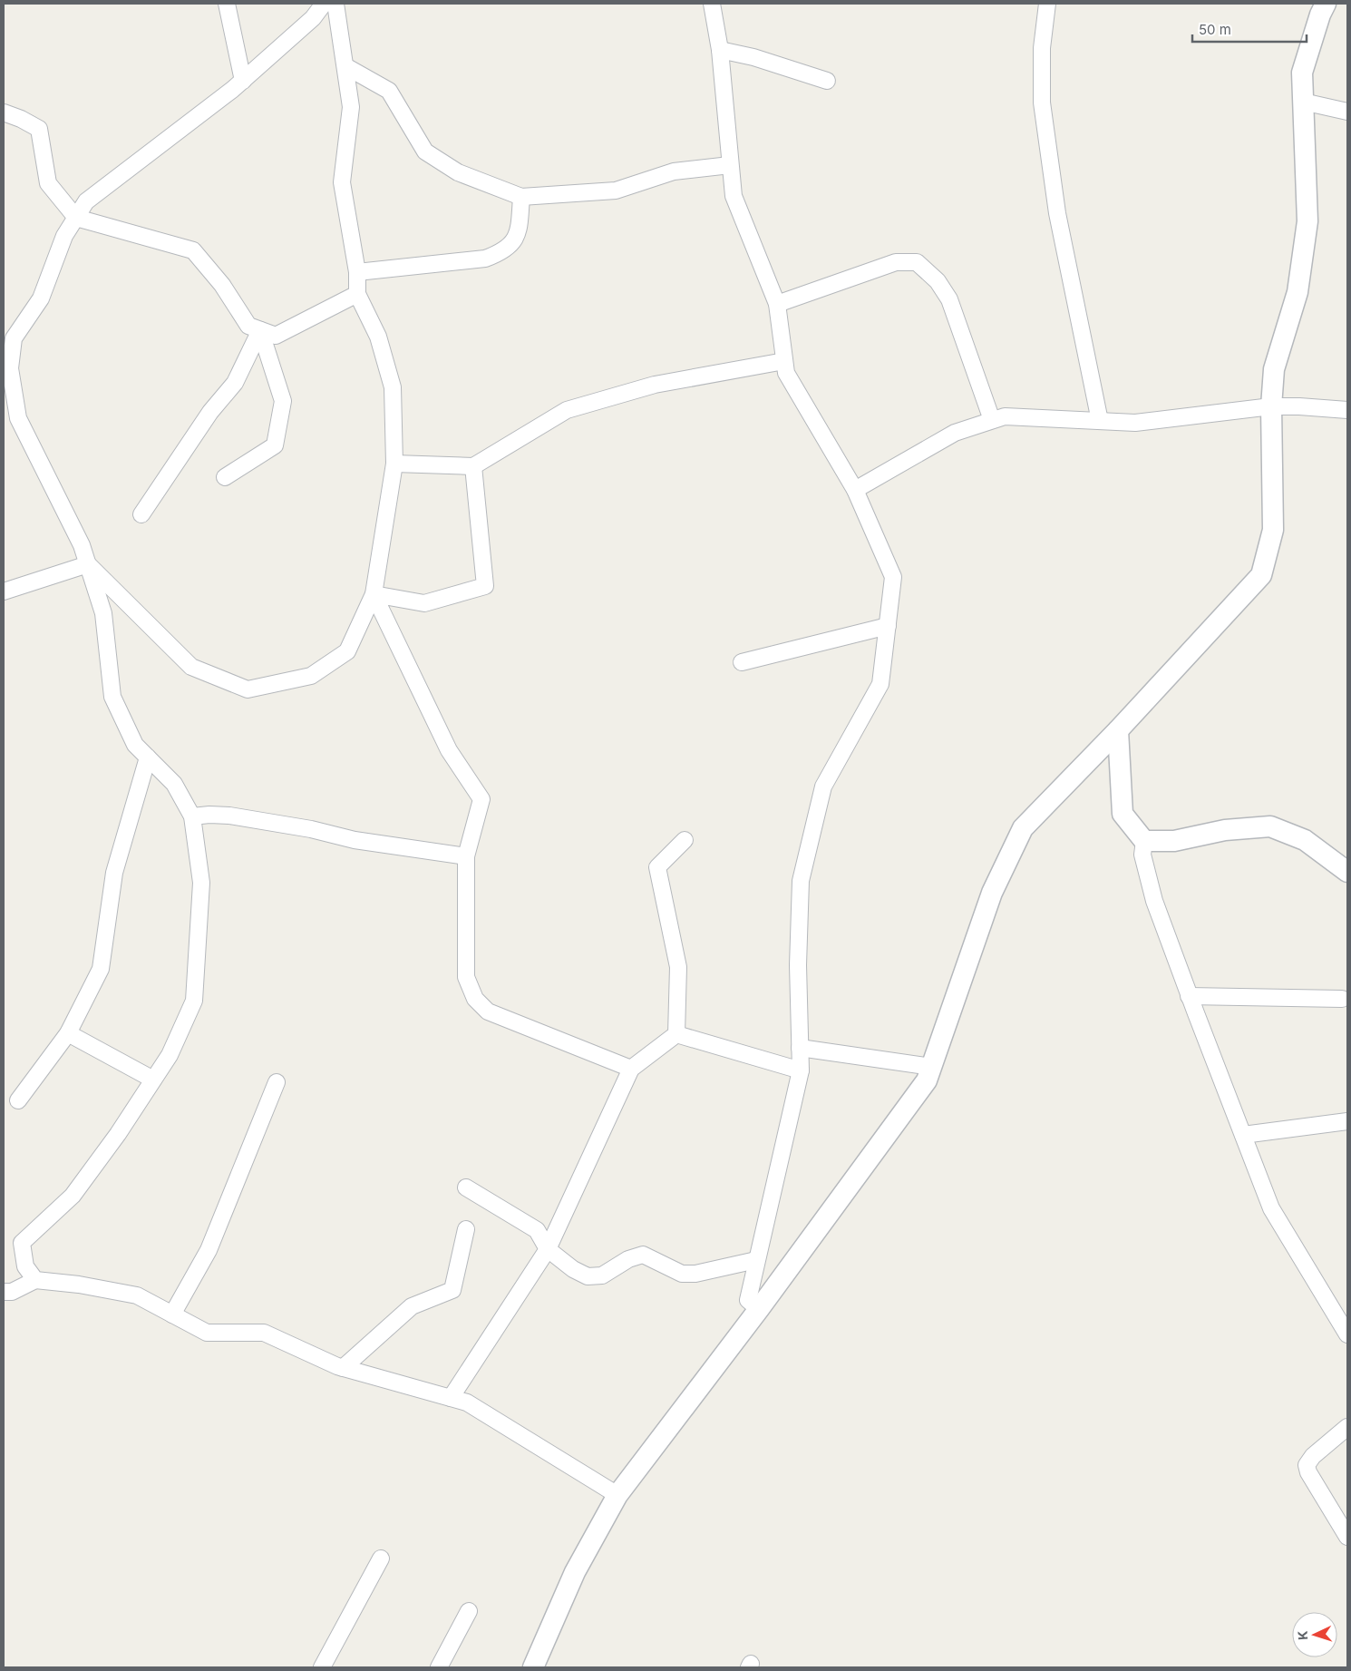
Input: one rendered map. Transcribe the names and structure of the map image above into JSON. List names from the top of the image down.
{
  "scale_bar": "50 m",
  "north": "left"
}
